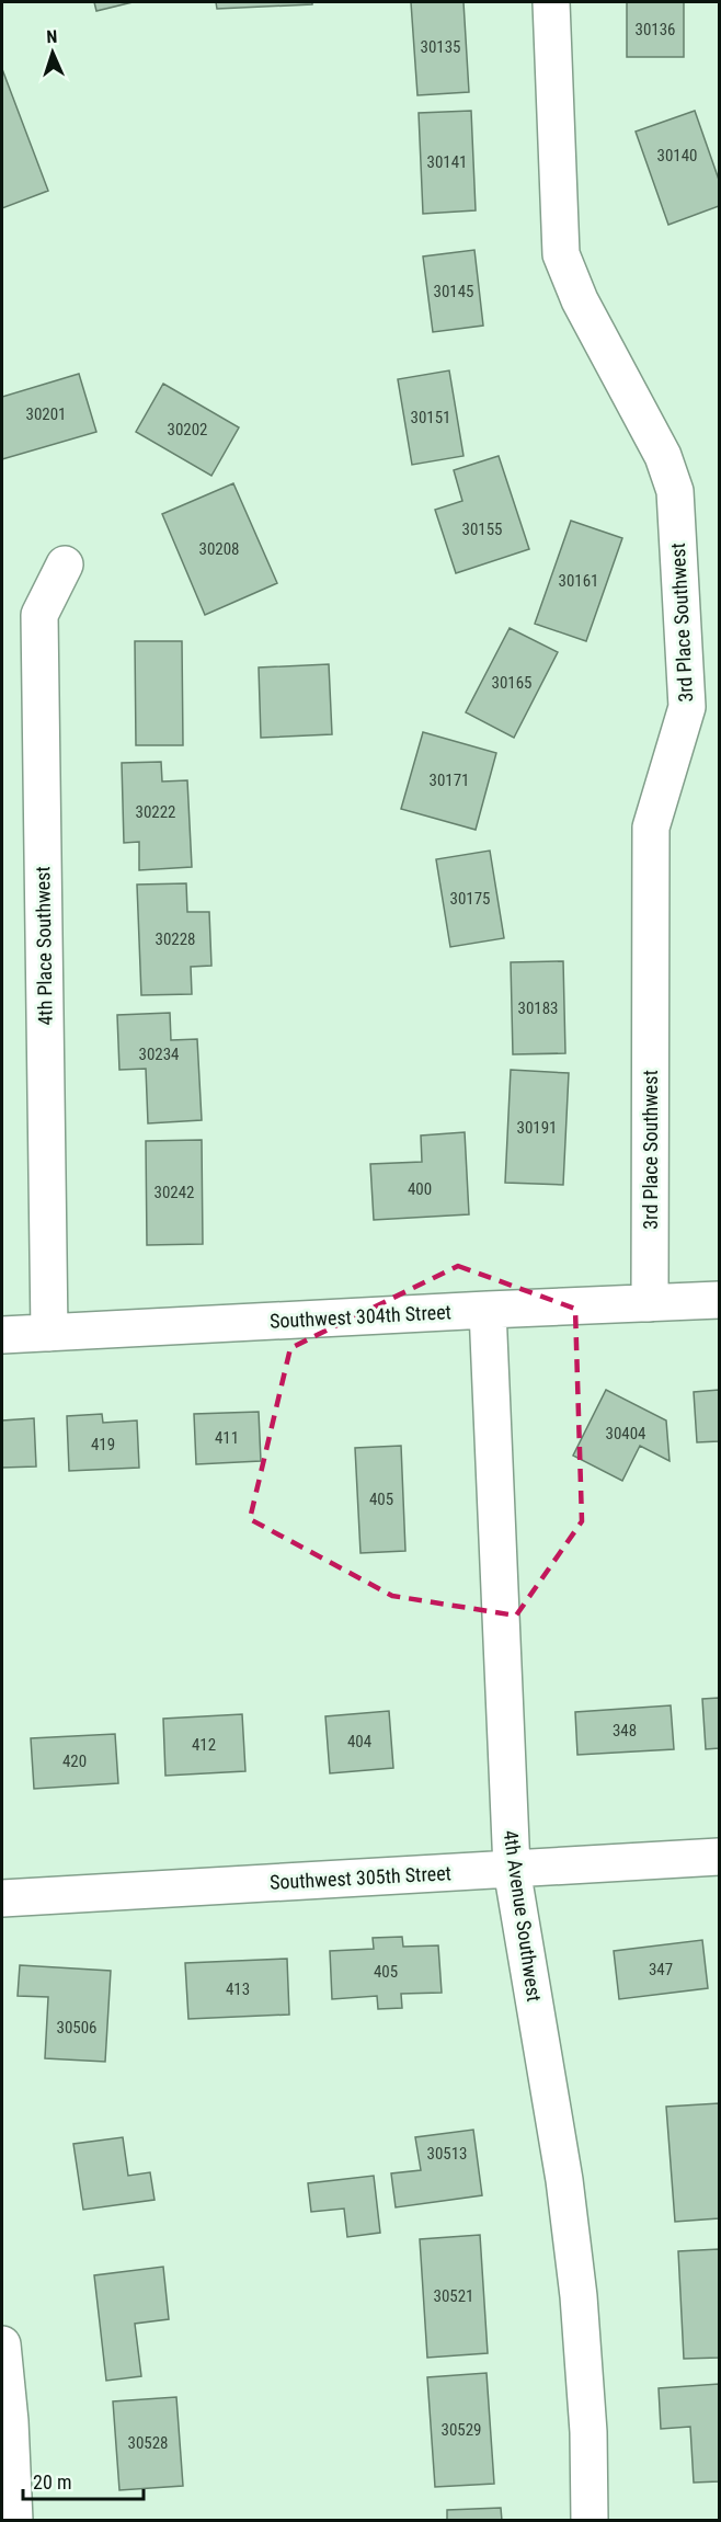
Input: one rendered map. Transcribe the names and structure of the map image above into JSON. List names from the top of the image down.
{
  "streets": {
    "street": [
      "3rd Place Southwest",
      "4th Place Southwest",
      "Southwest 304th Street",
      "Southwest 305th Street",
      "4th Avenue Southwest"
    ]
  },
  "crossings": [
    ["3rd Place Southwest", "Southwest 304th Street"],
    ["4th Place Southwest", "Southwest 304th Street"],
    ["Southwest 304th Street", "4th Avenue Southwest"],
    ["Southwest 305th Street", "4th Avenue Southwest"]
  ],
  "house_numbers": [
    "30136",
    "30135",
    "30140",
    "30141",
    "30145",
    "30201",
    "30151",
    "30202",
    "30155",
    "30208",
    "30161",
    "30165",
    "30171",
    "30222",
    "30175",
    "30228",
    "30183",
    "30234",
    "30191",
    "400",
    "30242",
    "30404",
    "411",
    "419",
    "405",
    "348",
    "404",
    "412",
    "420",
    "347",
    "405",
    "413",
    "30506",
    "30513",
    "30521",
    "30529",
    "30528"
  ],
  "scale_bar": "20 m",
  "north": "top"
}
